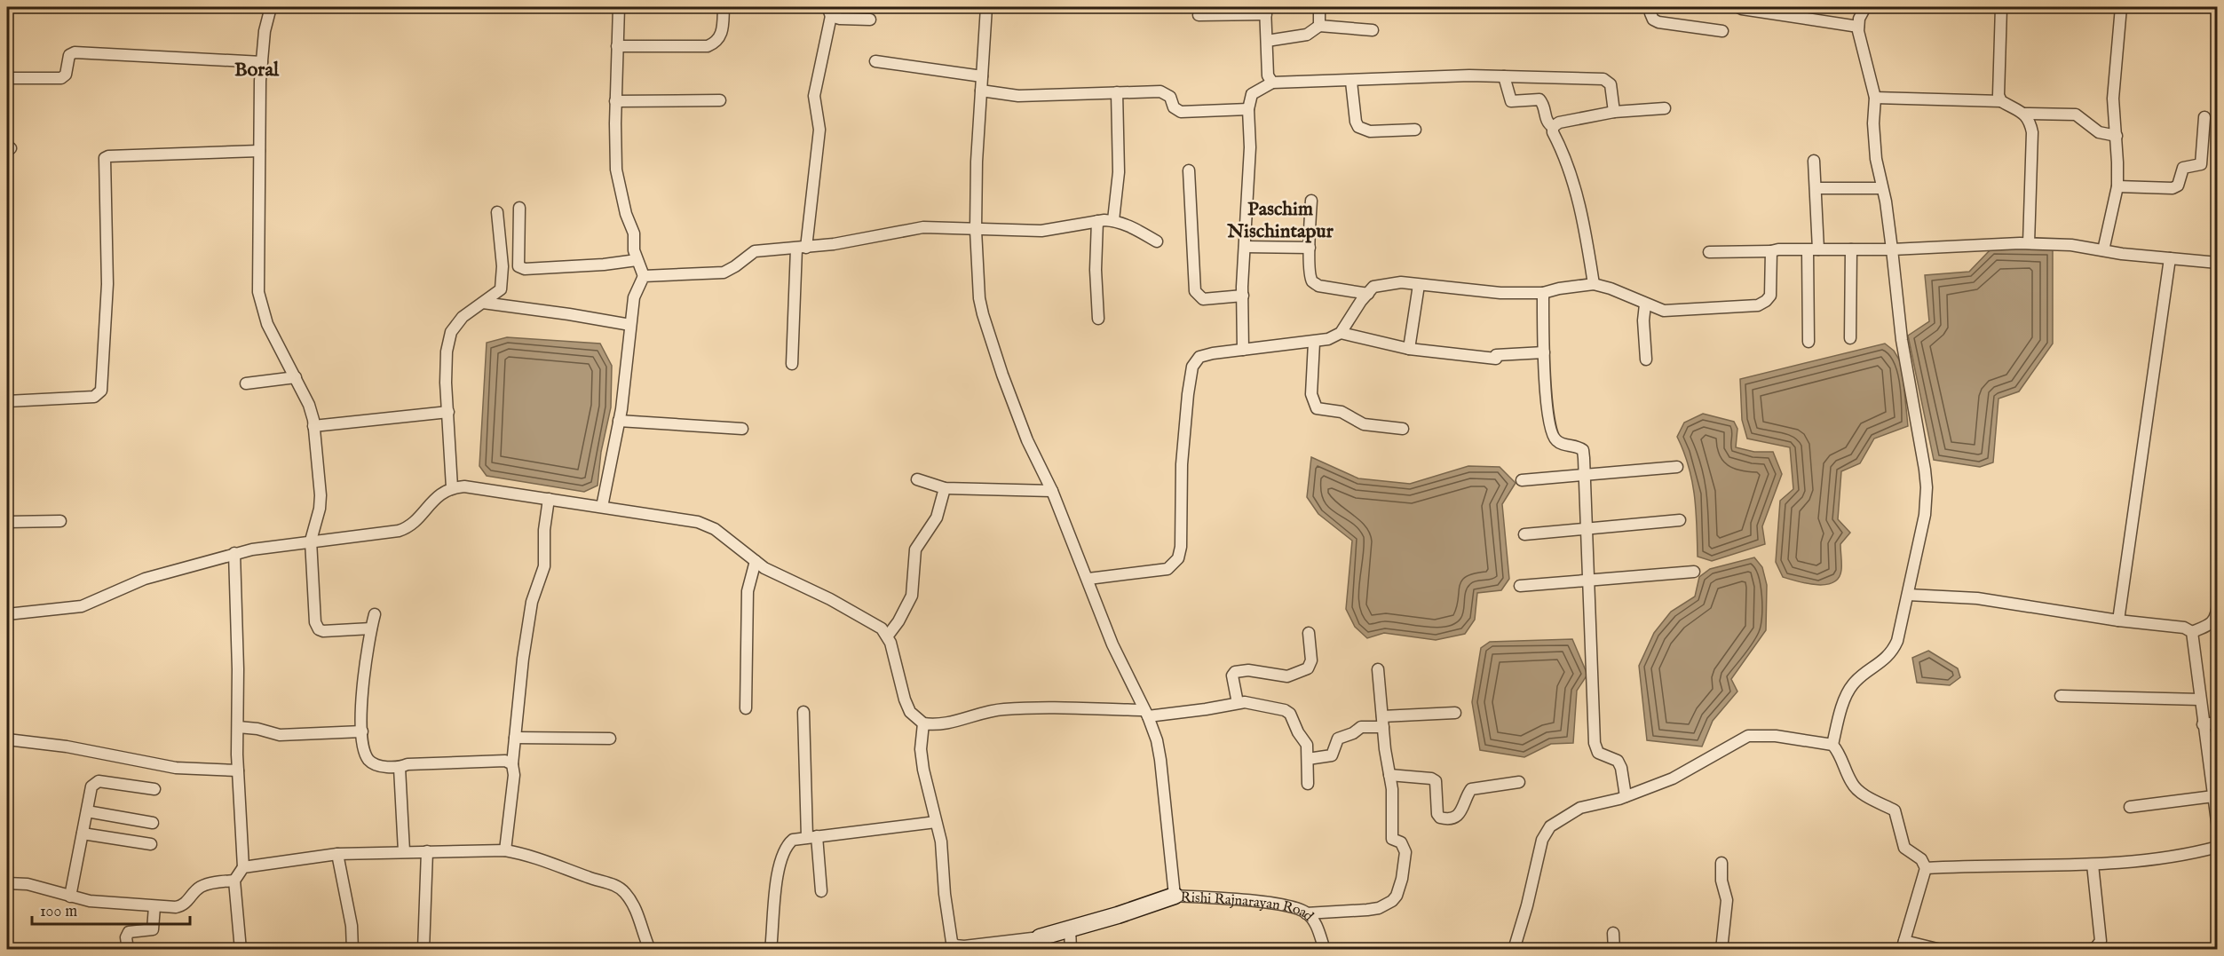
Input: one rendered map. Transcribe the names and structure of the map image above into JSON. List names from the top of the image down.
{
  "streets": {
    "main road": ["Rishi Rajnarayan Road"]
  },
  "districts": ["Boral", "Paschim Nischintapur"],
  "scale_bar": "100 m"
}
